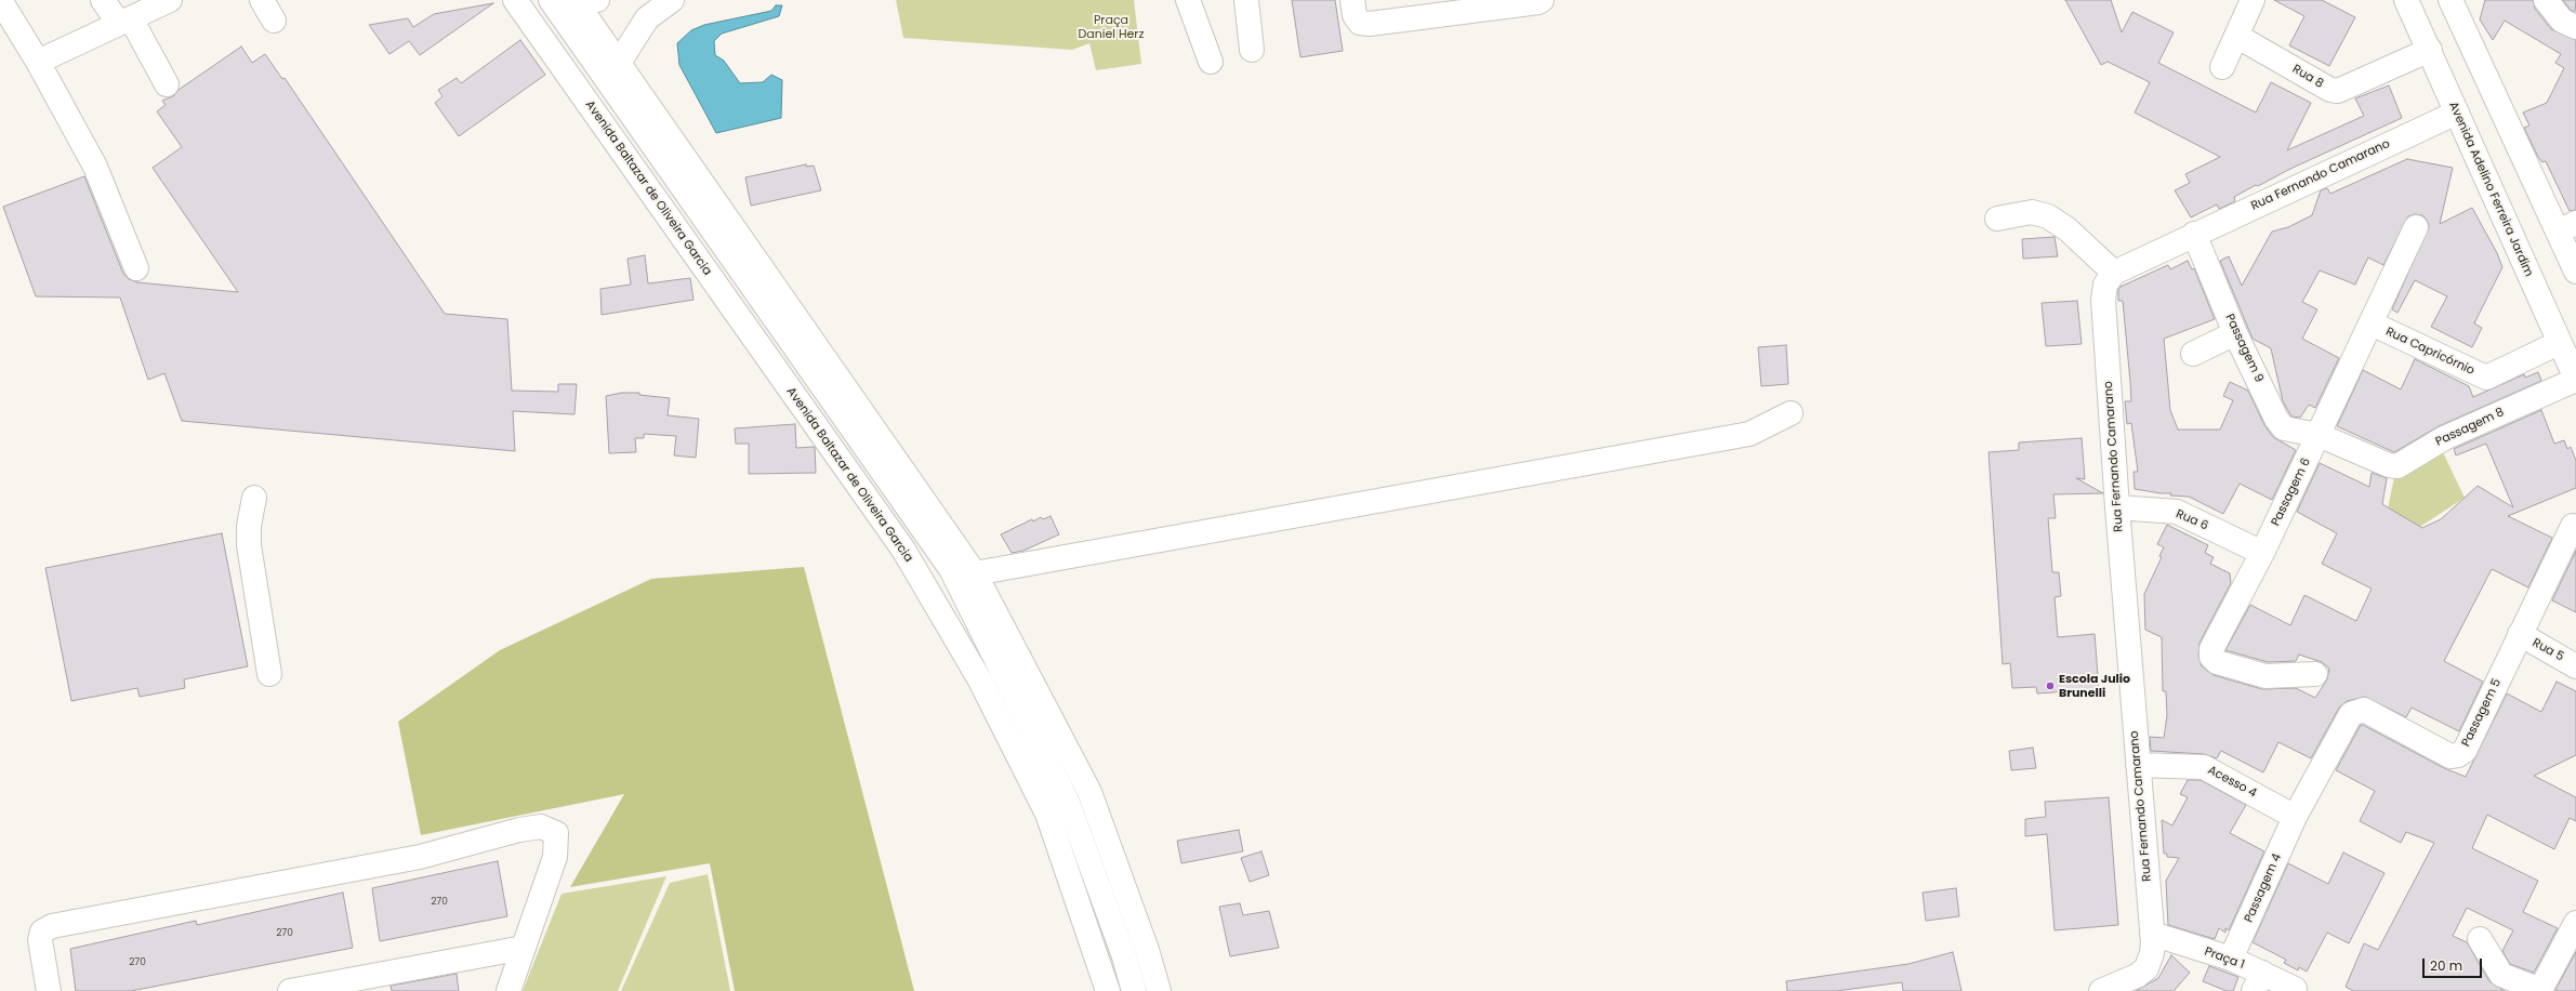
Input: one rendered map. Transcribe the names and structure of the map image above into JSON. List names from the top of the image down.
{
  "streets": {
    "street": [
      "Rua 8",
      "Rua Fernando Camarano",
      "Avenida Baltazar de Oliveira Garcia",
      "Avenida Adelino Ferreira Jardim",
      "Passagem 9",
      "Rua Capricórnio",
      "Passagem 8",
      "Passagem 6",
      "Rua 6",
      "Rua 5",
      "Passagem 5",
      "Acesso 4",
      "Passagem 4",
      "Praça 1"
    ]
  },
  "crossings": [
    ["Rua 8", "Avenida Adelino Ferreira Jardim"],
    ["Rua Fernando Camarano", "Avenida Adelino Ferreira Jardim"],
    ["Rua Fernando Camarano", "Passagem 9"],
    ["Rua Fernando Camarano", "Rua 6"],
    ["Rua Fernando Camarano", "Acesso 4"],
    ["Rua Fernando Camarano", "Praça 1"],
    ["Avenida Adelino Ferreira Jardim", "Rua Capricórnio"],
    ["Avenida Adelino Ferreira Jardim", "Passagem 8"],
    ["Passagem 9", "Passagem 8"],
    ["Passagem 9", "Passagem 6"],
    ["Rua Capricórnio", "Passagem 6"],
    ["Passagem 8", "Passagem 6"],
    ["Passagem 6", "Rua 6"],
    ["Rua 5", "Passagem 5"],
    ["Passagem 5", "Acesso 4"],
    ["Passagem 5", "Passagem 4"],
    ["Acesso 4", "Passagem 4"],
    ["Passagem 4", "Praça 1"]
  ],
  "parks": ["Praça Daniel Herz"],
  "places": ["Escola Julio Brunelli"],
  "house_numbers": ["270", "270", "270"],
  "scale_bar": "20 m"
}
